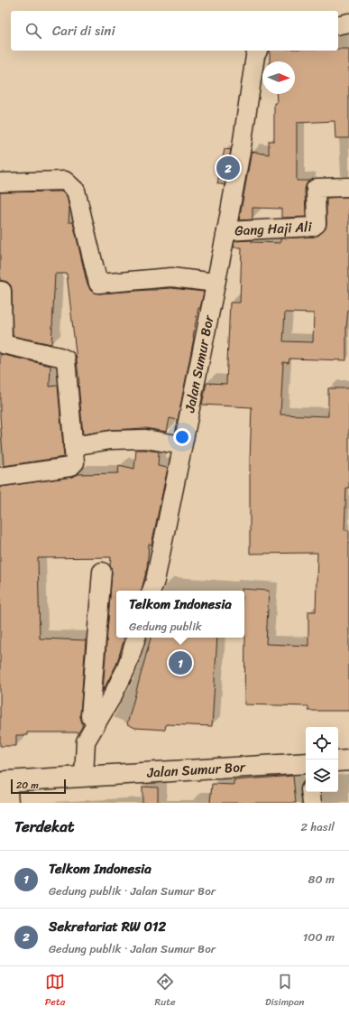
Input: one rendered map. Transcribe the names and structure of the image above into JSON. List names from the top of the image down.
{
  "streets": {
    "main road": ["Jalan Sumur Bor"],
    "street": ["Gang Haji Ali"]
  },
  "crossings": [
    ["Gang Haji Ali", "Jalan Sumur Bor"]
  ],
  "scale_bar": "20 m",
  "north": "right",
  "page": {
    "search": "Cari di sini",
    "pins": ["2", "1"],
    "popup": ["Telkom Indonesia", "Gedung publik"],
    "scale": "20 m",
    "heading": ["Terdekat", "2 hasil"],
    "list": [
      {
        "mark": "1",
        "name": "Telkom Indonesia",
        "note": "Gedung publik · Jalan Sumur Bor",
        "value": "80 m"
      },
      {
        "mark": "2",
        "name": "Sekretariat RW 012",
        "note": "Gedung publik · Jalan Sumur Bor",
        "value": "100 m"
      }
    ],
    "nav": ["Peta", "Rute", "Disimpan"]
  }
}
